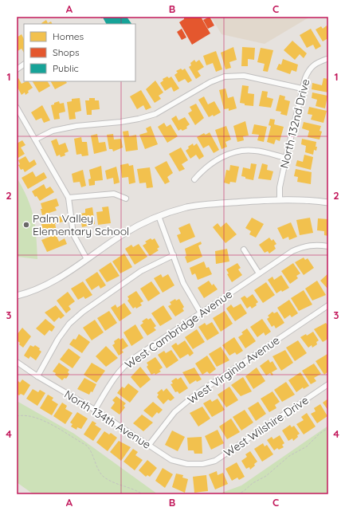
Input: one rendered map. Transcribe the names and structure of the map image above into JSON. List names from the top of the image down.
{
  "streets": {
    "street": [
      "North 132nd Drive",
      "West Cambridge Avenue",
      "West Virginia Avenue",
      "North 134th Avenue",
      "West Wilshire Drive"
    ]
  },
  "crossings": [
    ["West Cambridge Avenue", "North 134th Avenue"],
    ["West Virginia Avenue", "North 134th Avenue"],
    ["North 134th Avenue", "West Wilshire Drive"]
  ],
  "places": ["Palm Valley Elementary School"],
  "legend": ["Homes", "Shops", "Public"],
  "grid": {
    "columns": ["A", "B", "C"],
    "rows": [
      "1",
      "2",
      "3",
      "4"
    ]
  }
}
